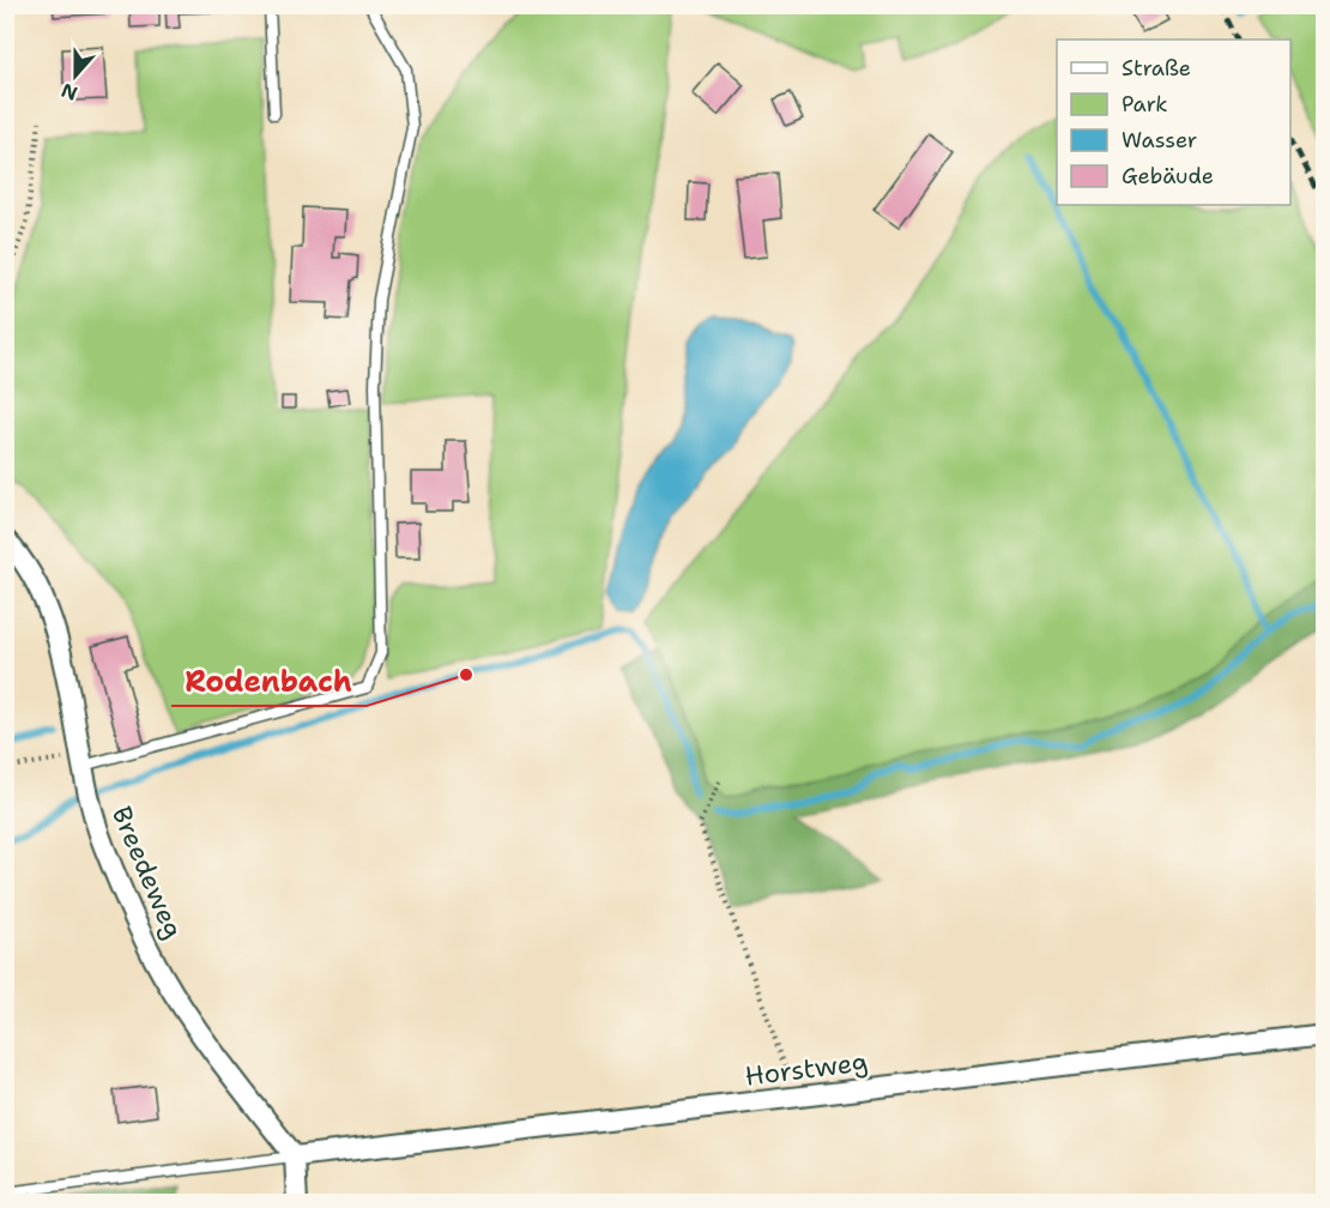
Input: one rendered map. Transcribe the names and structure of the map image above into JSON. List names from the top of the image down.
{
  "streets": {
    "street": ["Breedeweg", "Horstweg"]
  },
  "crossings": [
    ["Breedeweg", "Horstweg"]
  ],
  "places": ["Rodenbach"],
  "legend": [
    "Straße",
    "Park",
    "Wasser",
    "Gebäude"
  ],
  "north": "bottom"
}
